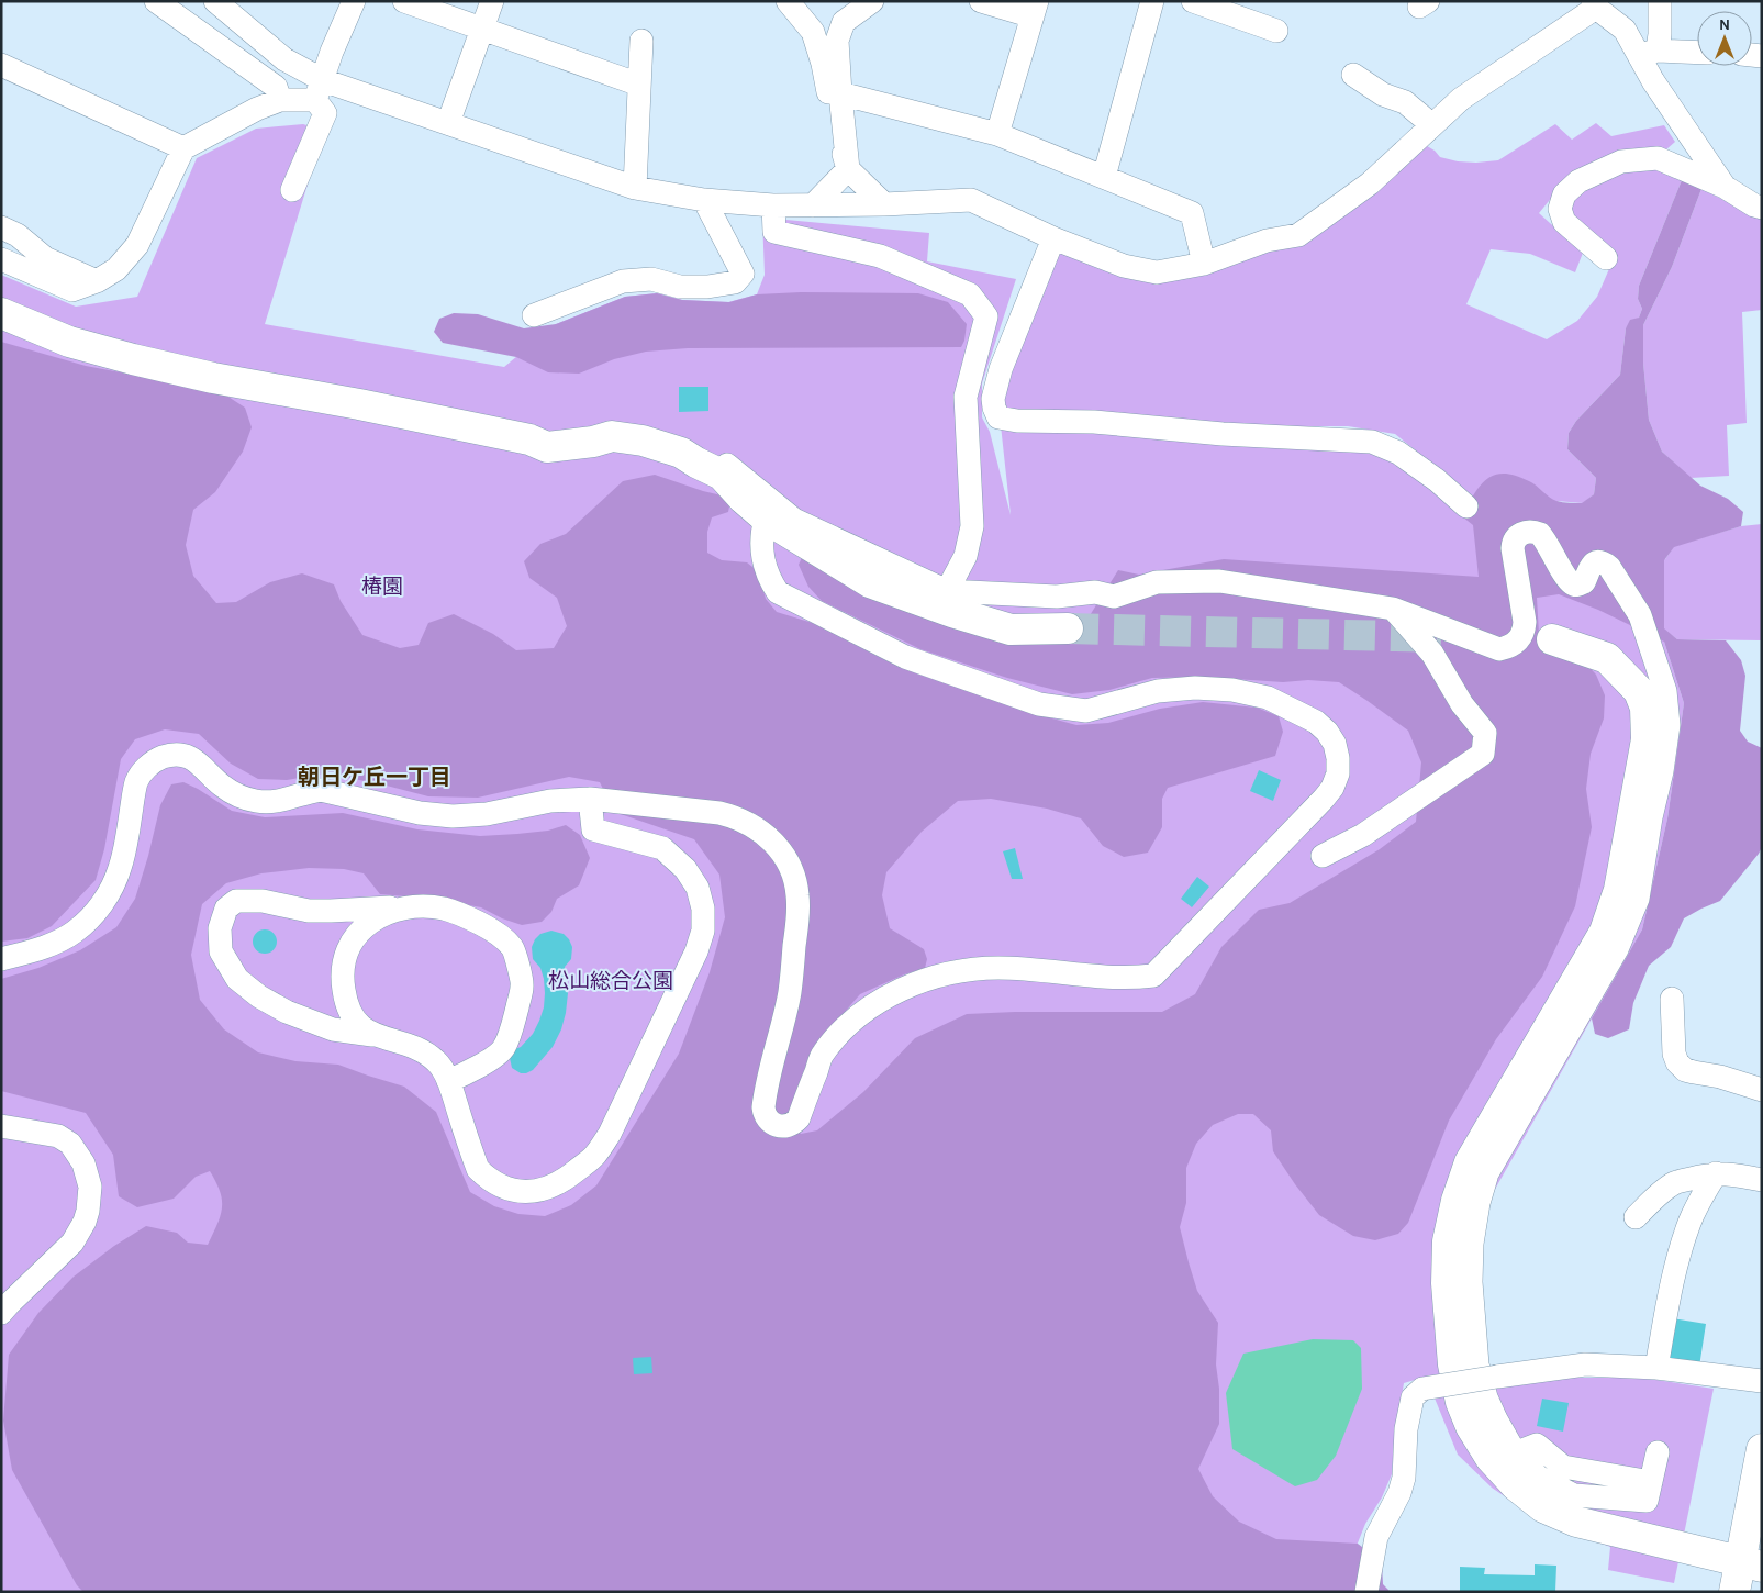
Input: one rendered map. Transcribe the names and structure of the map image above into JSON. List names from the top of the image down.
{
  "districts": ["朝日ケ丘一丁目"],
  "parks": ["椿園", "松山総合公園"],
  "north": "top"
}
